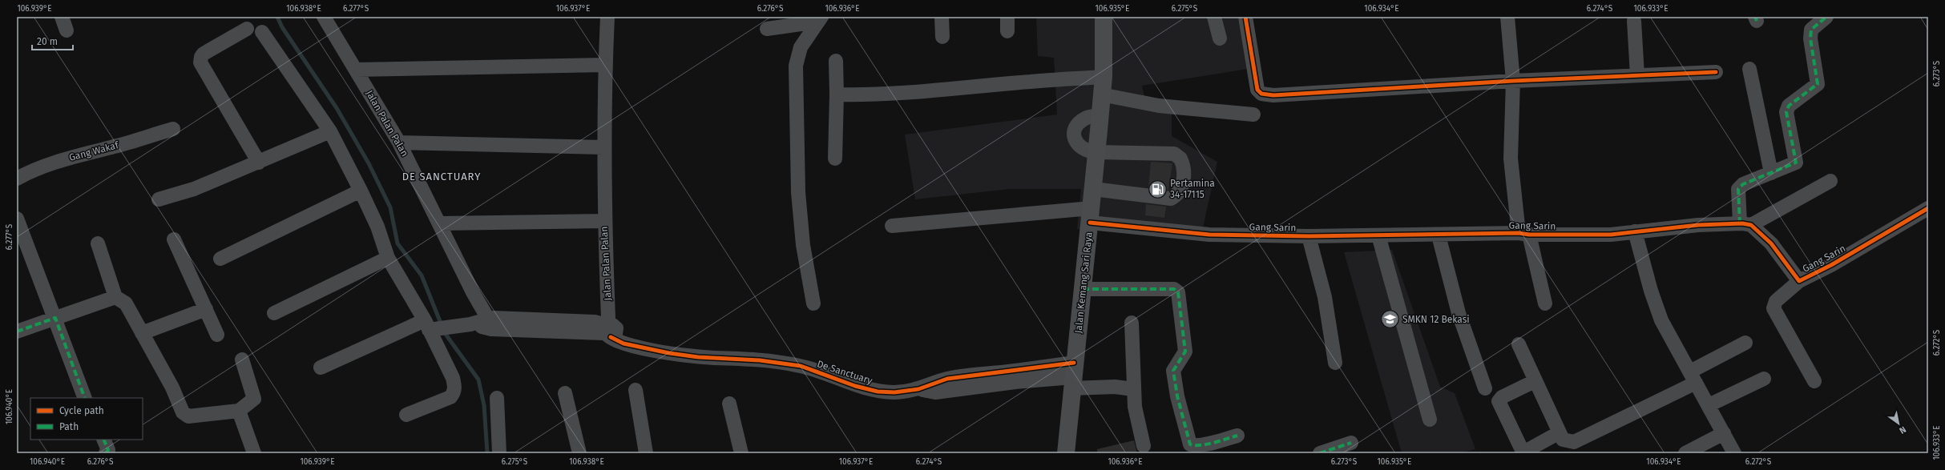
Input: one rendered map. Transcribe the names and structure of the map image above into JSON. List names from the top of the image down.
{
  "streets": {
    "main road": ["Jalan Kemang Sari Raya"],
    "street": [
      "Jalan Palan Palan",
      "Gang Wakaf",
      "Gang Sarin",
      "De Sanctuary"
    ]
  },
  "crossings": [
    ["Jalan Palan Palan", "De Sanctuary"],
    ["Gang Sarin", "Jalan Kemang Sari Raya"],
    ["Jalan Kemang Sari Raya", "De Sanctuary"]
  ],
  "districts": ["DE SANCTUARY"],
  "places": {
    "fuel station": ["Pertamina 34-17115"],
    "school or university": ["SMKN 12 Bekasi"]
  },
  "legend": ["Cycle path", "Path"],
  "scale_bar": "20 m",
  "north": "bottom right",
  "coordinates": [
    "106.939°E",
    "106.938°E",
    "6.277°S",
    "106.937°E",
    "6.276°S",
    "106.936°E",
    "106.935°E",
    "6.275°S",
    "106.934°E",
    "6.274°S",
    "106.933°E",
    "6.273°S",
    "6.272°S",
    "106.940°E"
  ]
}
